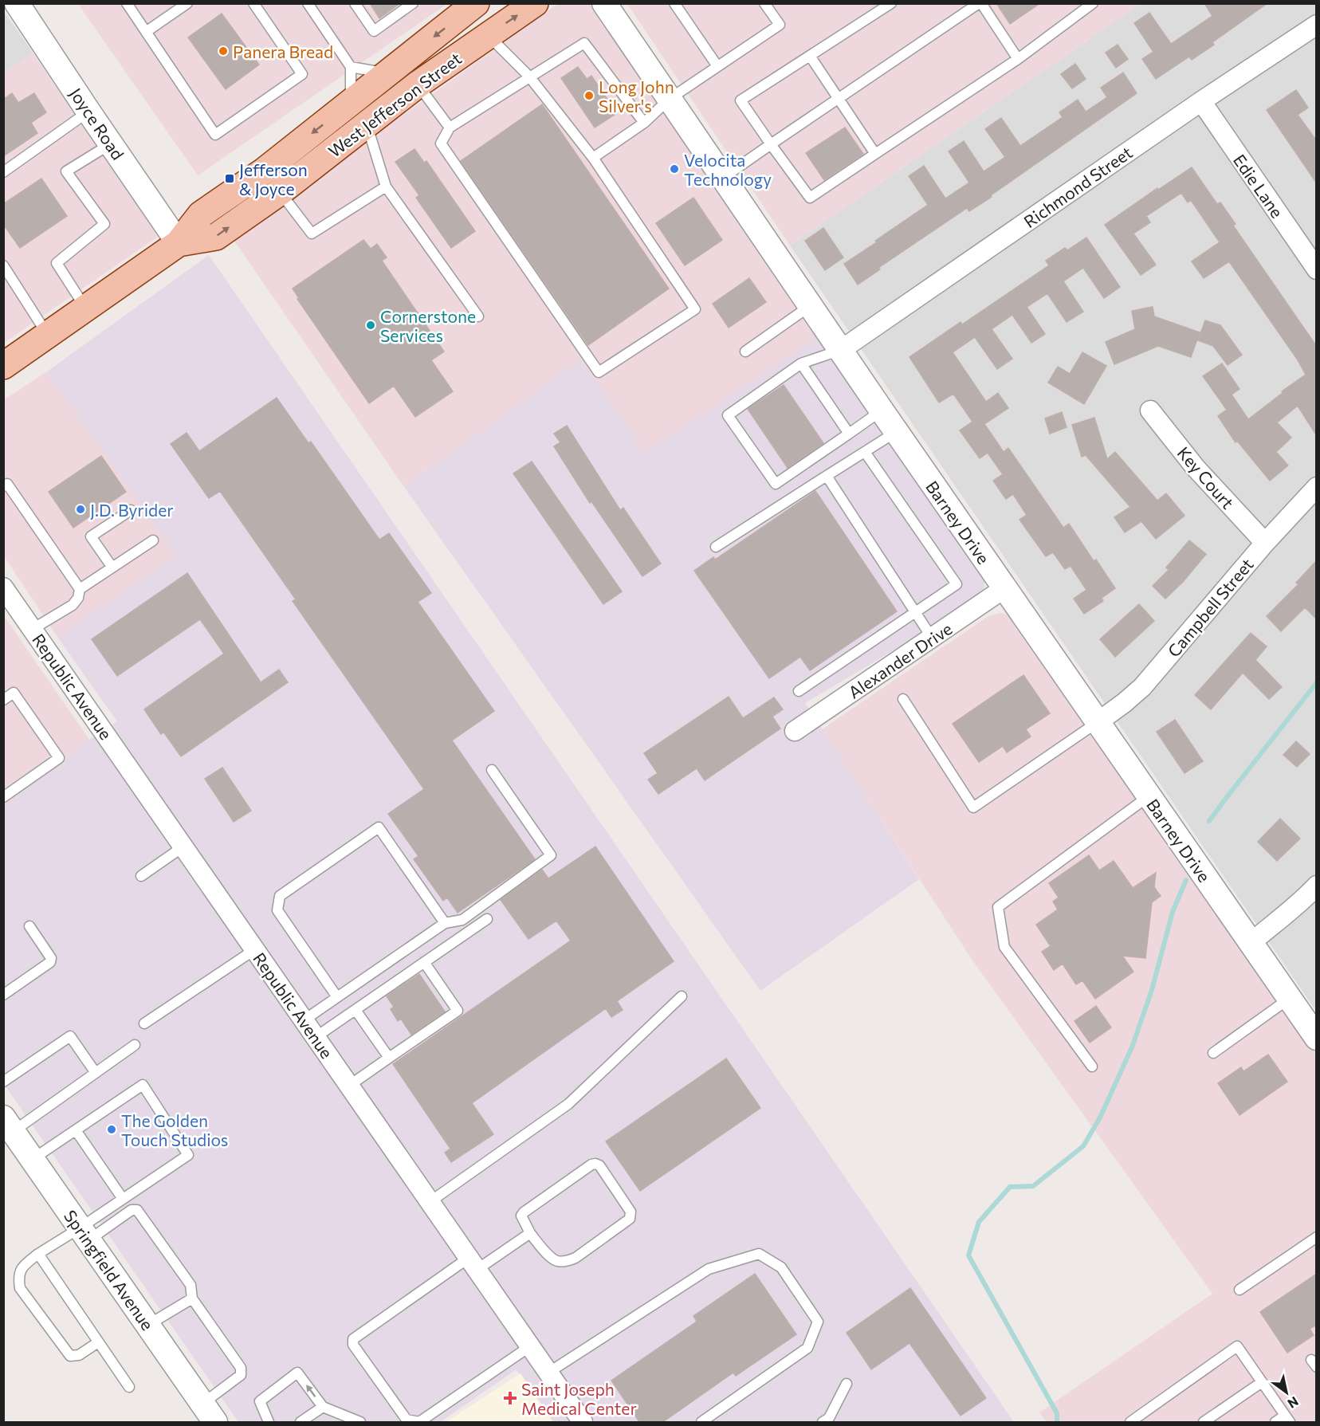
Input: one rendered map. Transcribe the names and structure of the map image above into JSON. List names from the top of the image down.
{
  "streets": {
    "main road": ["West Jefferson Street"],
    "street": [
      "Joyce Road",
      "Edie Lane",
      "Richmond Street",
      "Key Court",
      "Barney Drive",
      "Campbell Street",
      "Alexander Drive",
      "Republic Avenue",
      "Springfield Avenue"
    ]
  },
  "crossings": [
    ["West Jefferson Street", "Joyce Road"],
    ["Edie Lane", "Richmond Street"],
    ["Richmond Street", "Barney Drive"],
    ["Key Court", "Campbell Street"],
    ["Barney Drive", "Campbell Street"],
    ["Barney Drive", "Alexander Drive"]
  ],
  "places": {
    "other": [
      "Panera Bread",
      "Long John Silver's",
      "Velocita Technology",
      "Cornerstone Services",
      "J.D. Byrider",
      "The Golden Touch Studios"
    ],
    "transit": ["Jefferson & Joyce"],
    "health": ["Saint Joseph Medical Center"]
  },
  "north": "bottom right"
}
